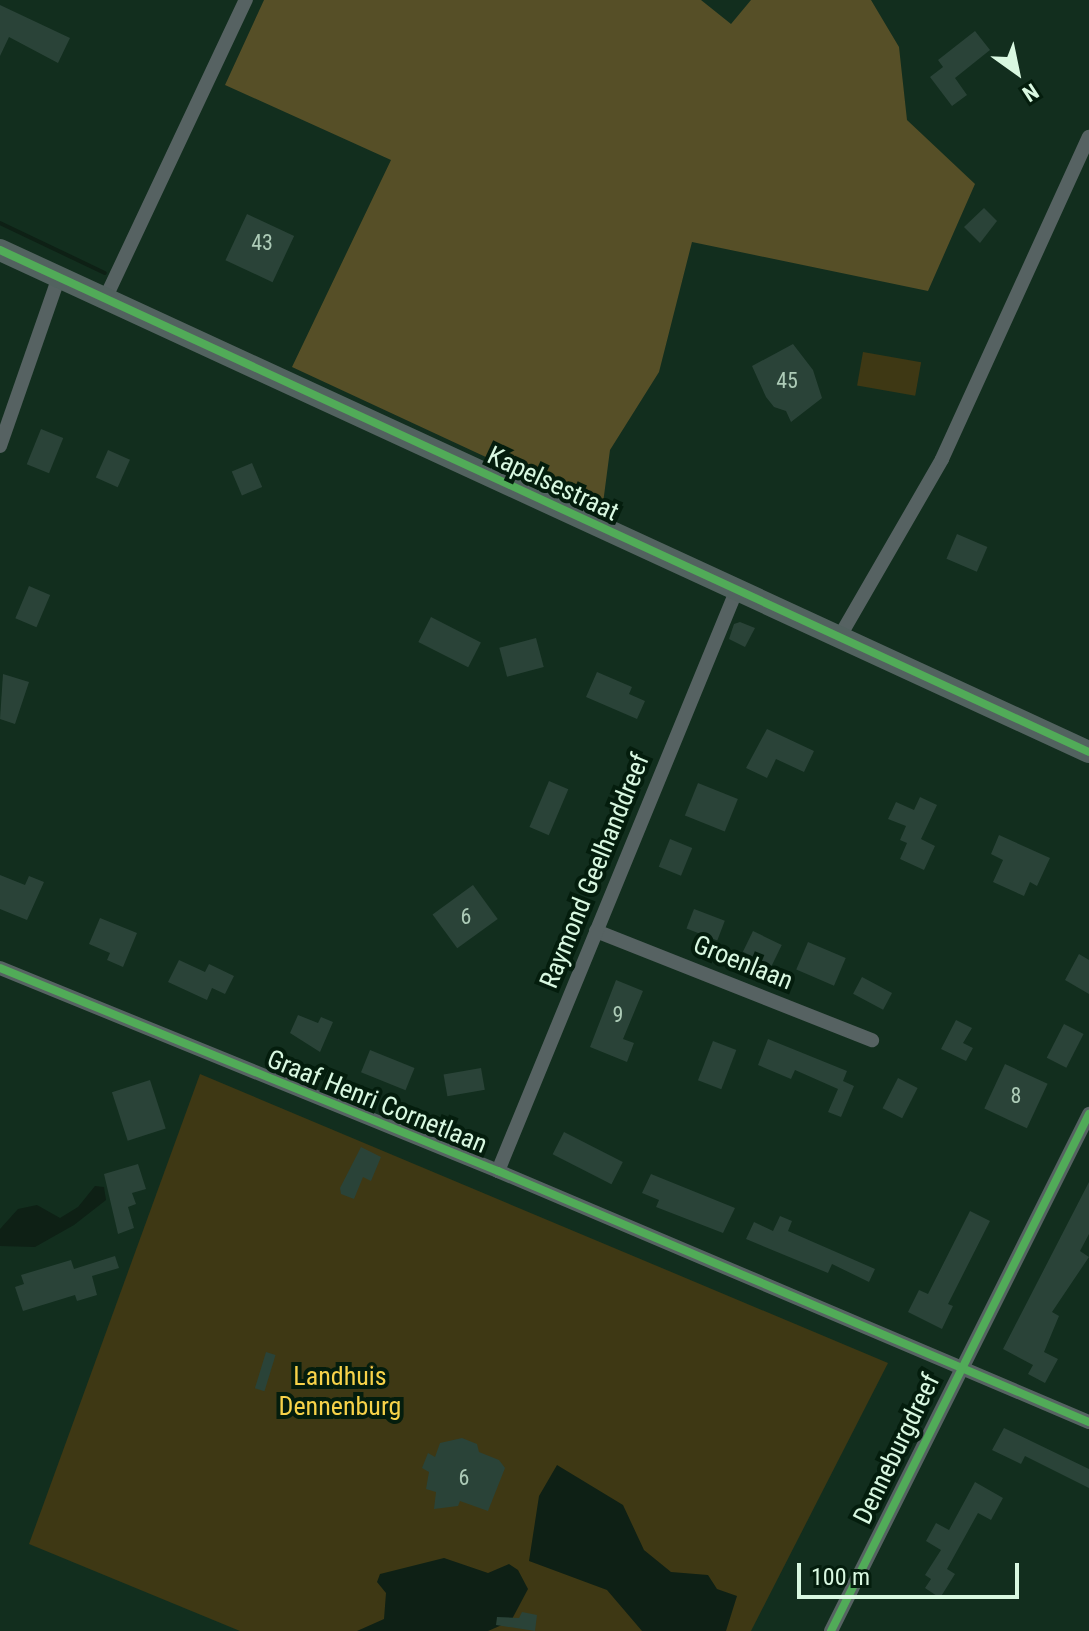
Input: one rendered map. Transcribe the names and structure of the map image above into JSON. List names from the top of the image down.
{
  "streets": {
    "main road": ["Kapelsestraat"],
    "street": [
      "Raymond Geelhanddreef",
      "Groenlaan",
      "Graaf Henri Cornetlaan",
      "Denneburgdreef"
    ]
  },
  "crossings": [
    ["Kapelsestraat", "Raymond Geelhanddreef"],
    ["Raymond Geelhanddreef", "Groenlaan"],
    ["Raymond Geelhanddreef", "Graaf Henri Cornetlaan"],
    ["Graaf Henri Cornetlaan", "Denneburgdreef"]
  ],
  "parks": ["Landhuis Dennenburg"],
  "house_numbers": [
    "43",
    "45",
    "6",
    "9",
    "8",
    "6"
  ],
  "scale_bar": "100 m",
  "north": "bottom right"
}
